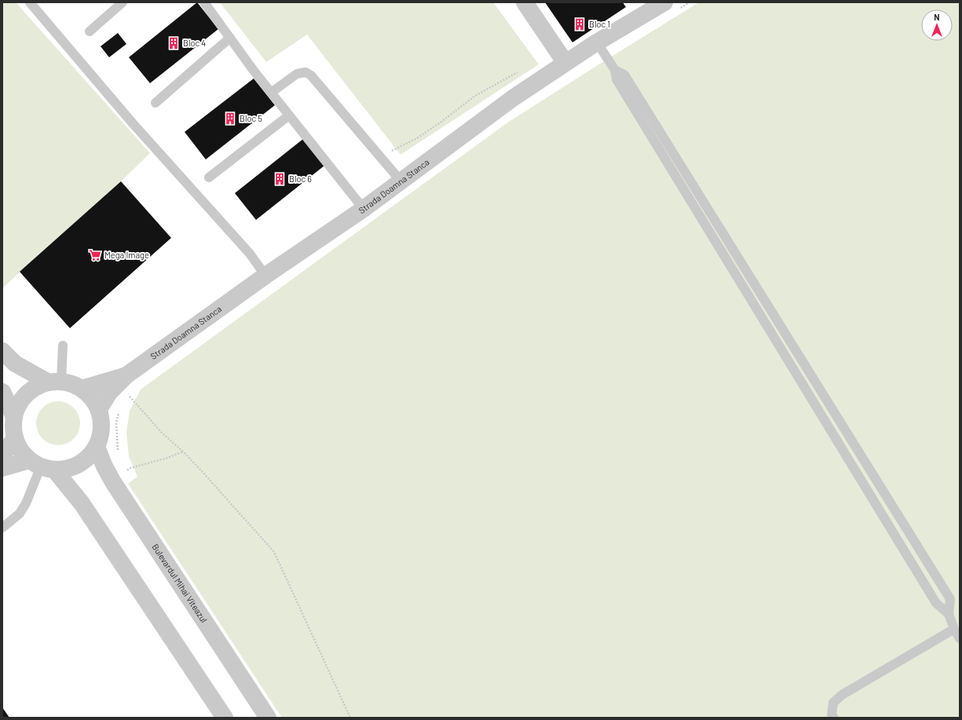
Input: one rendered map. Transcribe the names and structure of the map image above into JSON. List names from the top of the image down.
{
  "streets": {
    "street": ["Strada Doamna Stanca", "Bulevardul Mihai Viteazul"]
  },
  "crossings": [
    ["Strada Doamna Stanca", "Bulevardul Mihai Viteazul"]
  ],
  "places": {
    "building": [
      "Bloc 1",
      "Bloc 4",
      "Bloc 5",
      "Bloc 6"
    ],
    "supermarket": ["Mega Image"]
  },
  "north": "top"
}
